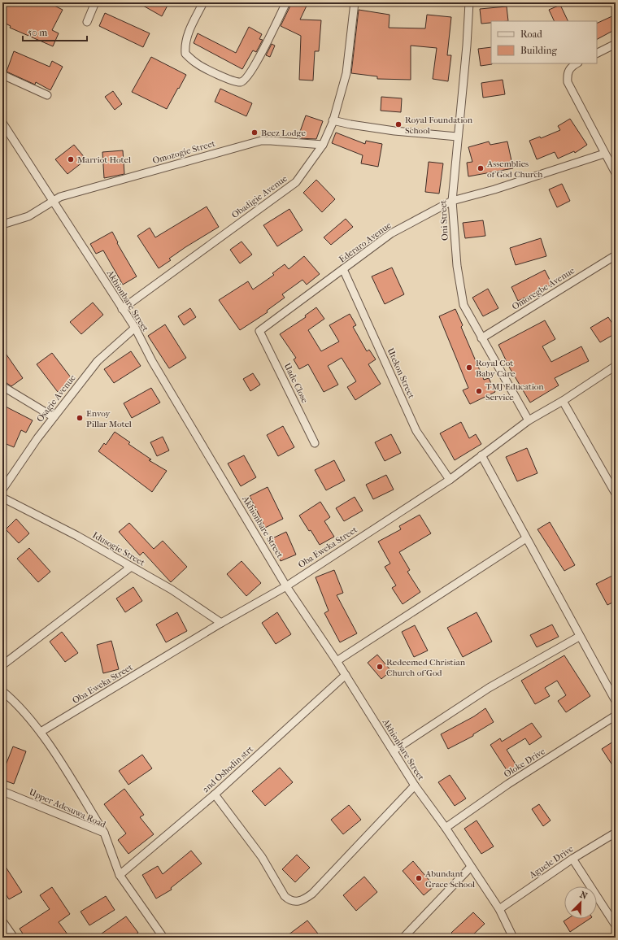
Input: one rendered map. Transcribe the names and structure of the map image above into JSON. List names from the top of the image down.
{
  "streets": {
    "street": [
      "Omozogie Street",
      "Obadigie Avenue",
      "Oni Street",
      "Ederaro Avenue",
      "Omoregbe Avenue",
      "Akhionbare Street",
      "Utekon Street",
      "Uade Close",
      "Osagie Avenue",
      "Oba Eweka Street",
      "Idusogie Street",
      "Oloke Drive",
      "2nd Oshodin strt",
      "Upper Adesuwa Road",
      "Aguele Drive"
    ]
  },
  "crossings": [
    ["Omozogie Street", "Obadigie Avenue"],
    ["Omozogie Street", "Akhionbare Street"],
    ["Obadigie Avenue", "Akhionbare Street"],
    ["Oni Street", "Ederaro Avenue"],
    ["Oni Street", "Omoregbe Avenue"],
    ["Oni Street", "Oba Eweka Street"],
    ["Ederaro Avenue", "Utekon Street"],
    ["Ederaro Avenue", "Uade Close"],
    ["Akhionbare Street", "Osagie Avenue"],
    ["Akhionbare Street", "Oba Eweka Street"],
    ["Akhionbare Street", "Oloke Drive"],
    ["Akhionbare Street", "2nd Oshodin strt"],
    ["Akhionbare Street", "Aguele Drive"],
    ["Utekon Street", "Oba Eweka Street"],
    ["Oba Eweka Street", "Idusogie Street"],
    ["2nd Oshodin strt", "Upper Adesuwa Road"]
  ],
  "places": [
    "Royal Foundation School",
    "Beez Lodge",
    "Marriot Hotel",
    "Assemblies of God Church",
    "Royal Cot Baby Care",
    "TMJ Education Service",
    "Envoy Pillar Motel",
    "Redeemed Christian Church of God",
    "Abundant Grace School"
  ],
  "legend": ["Road", "Building"],
  "scale_bar": "50 m",
  "north": "top right"
}
